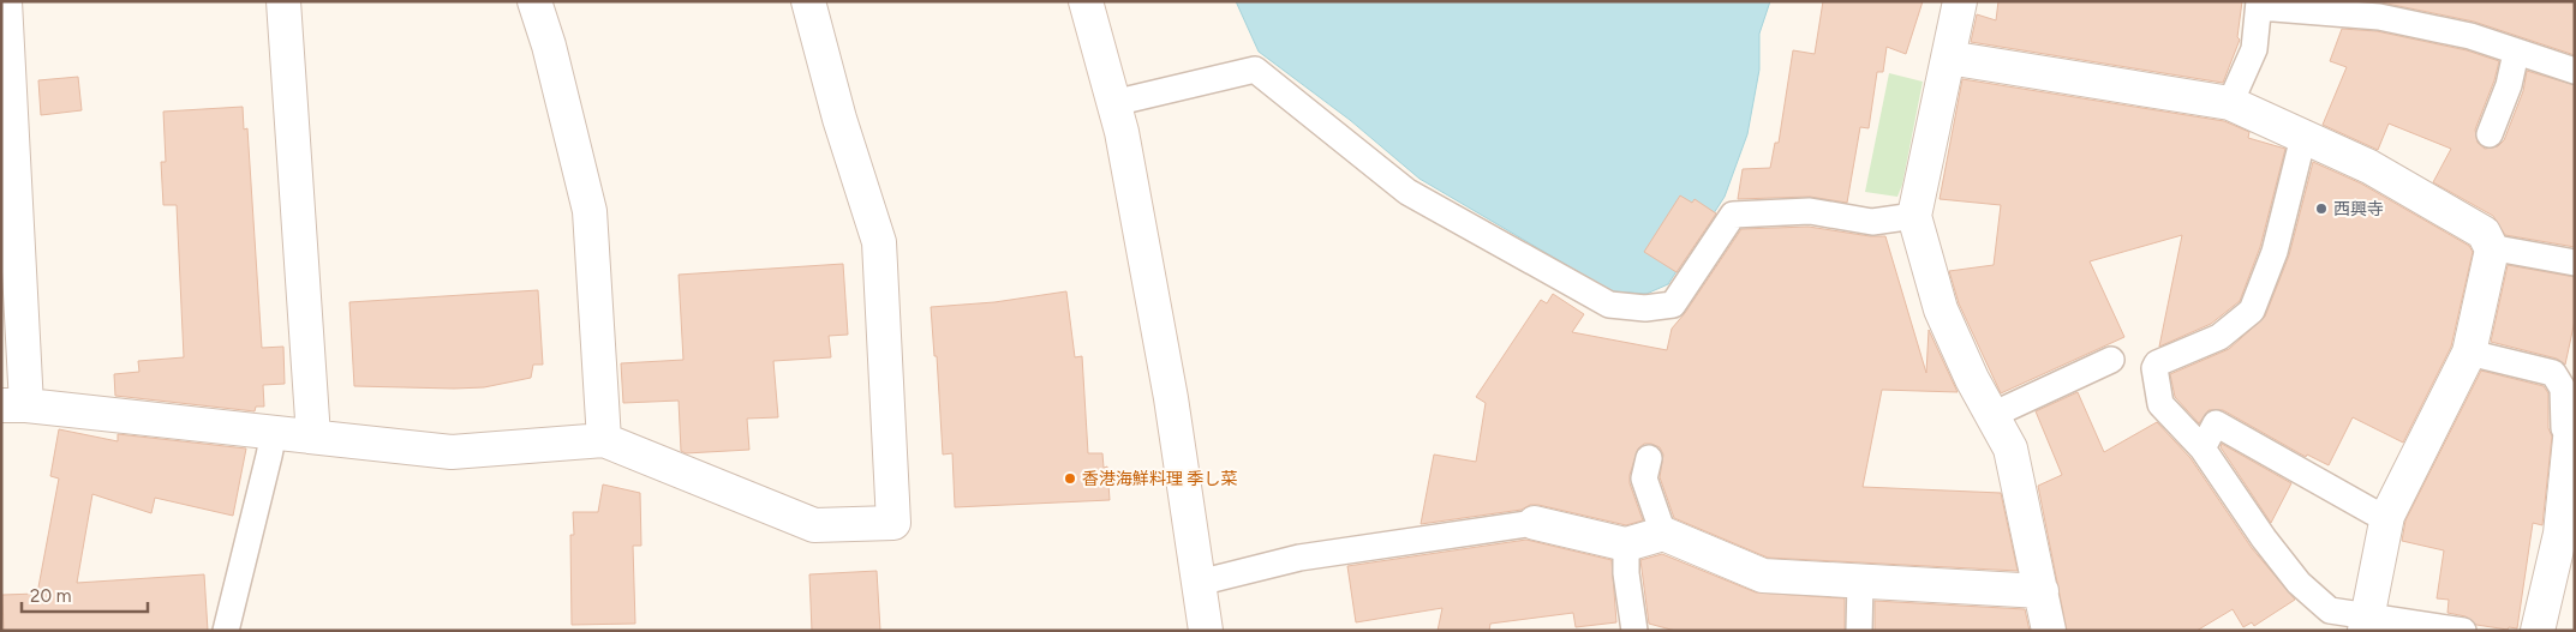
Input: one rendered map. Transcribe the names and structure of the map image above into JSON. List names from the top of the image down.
{
  "places": ["西興寺", "香港海鮮料理 季し菜"],
  "scale_bar": "20 m"
}
